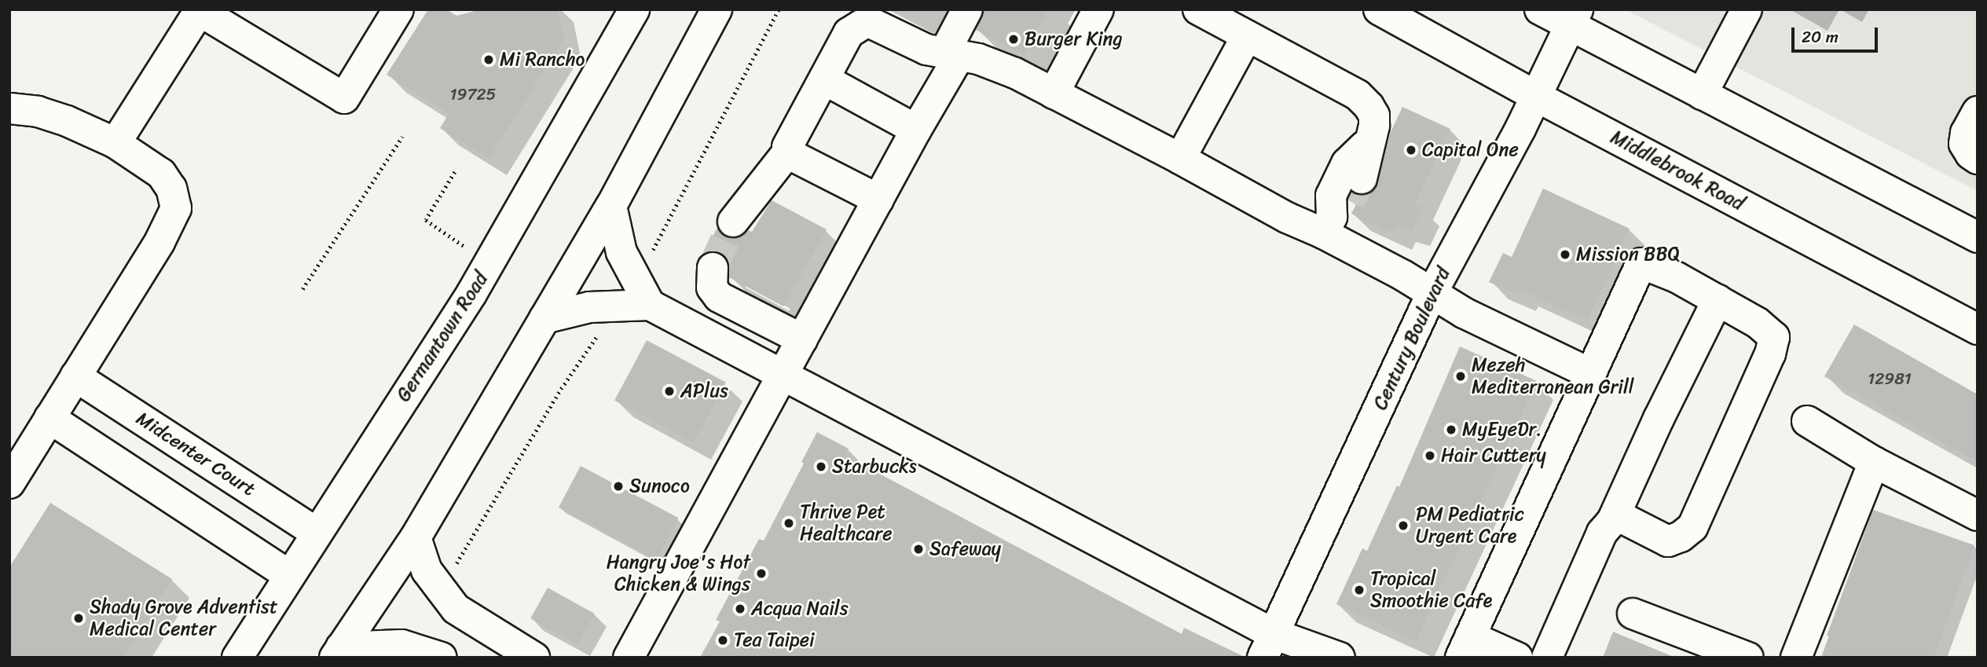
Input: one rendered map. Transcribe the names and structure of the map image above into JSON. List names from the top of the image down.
{
  "streets": {
    "main road": [
      "Middlebrook Road",
      "Germantown Road",
      "Century Boulevard",
      "Midcenter Court"
    ]
  },
  "crossings": [
    ["Middlebrook Road", "Century Boulevard"],
    ["Germantown Road", "Midcenter Court"]
  ],
  "places": [
    "Burger King",
    "Mi Rancho",
    "Capital One",
    "Mission BBQ",
    "Mezeh Mediterranean Grill",
    "APlus",
    "MyEyeDr.",
    "Hair Cuttery",
    "Starbucks",
    "Sunoco",
    "Thrive Pet Healthcare",
    "PM Pediatric Urgent Care",
    "Safeway",
    "Hangry Joe's Hot Chicken & Wings",
    "Tropical Smoothie Cafe",
    "Acqua Nails",
    "Shady Grove Adventist Medical Center",
    "Tea Taipei"
  ],
  "house_numbers": ["19725", "12981"],
  "scale_bar": "20 m"
}
